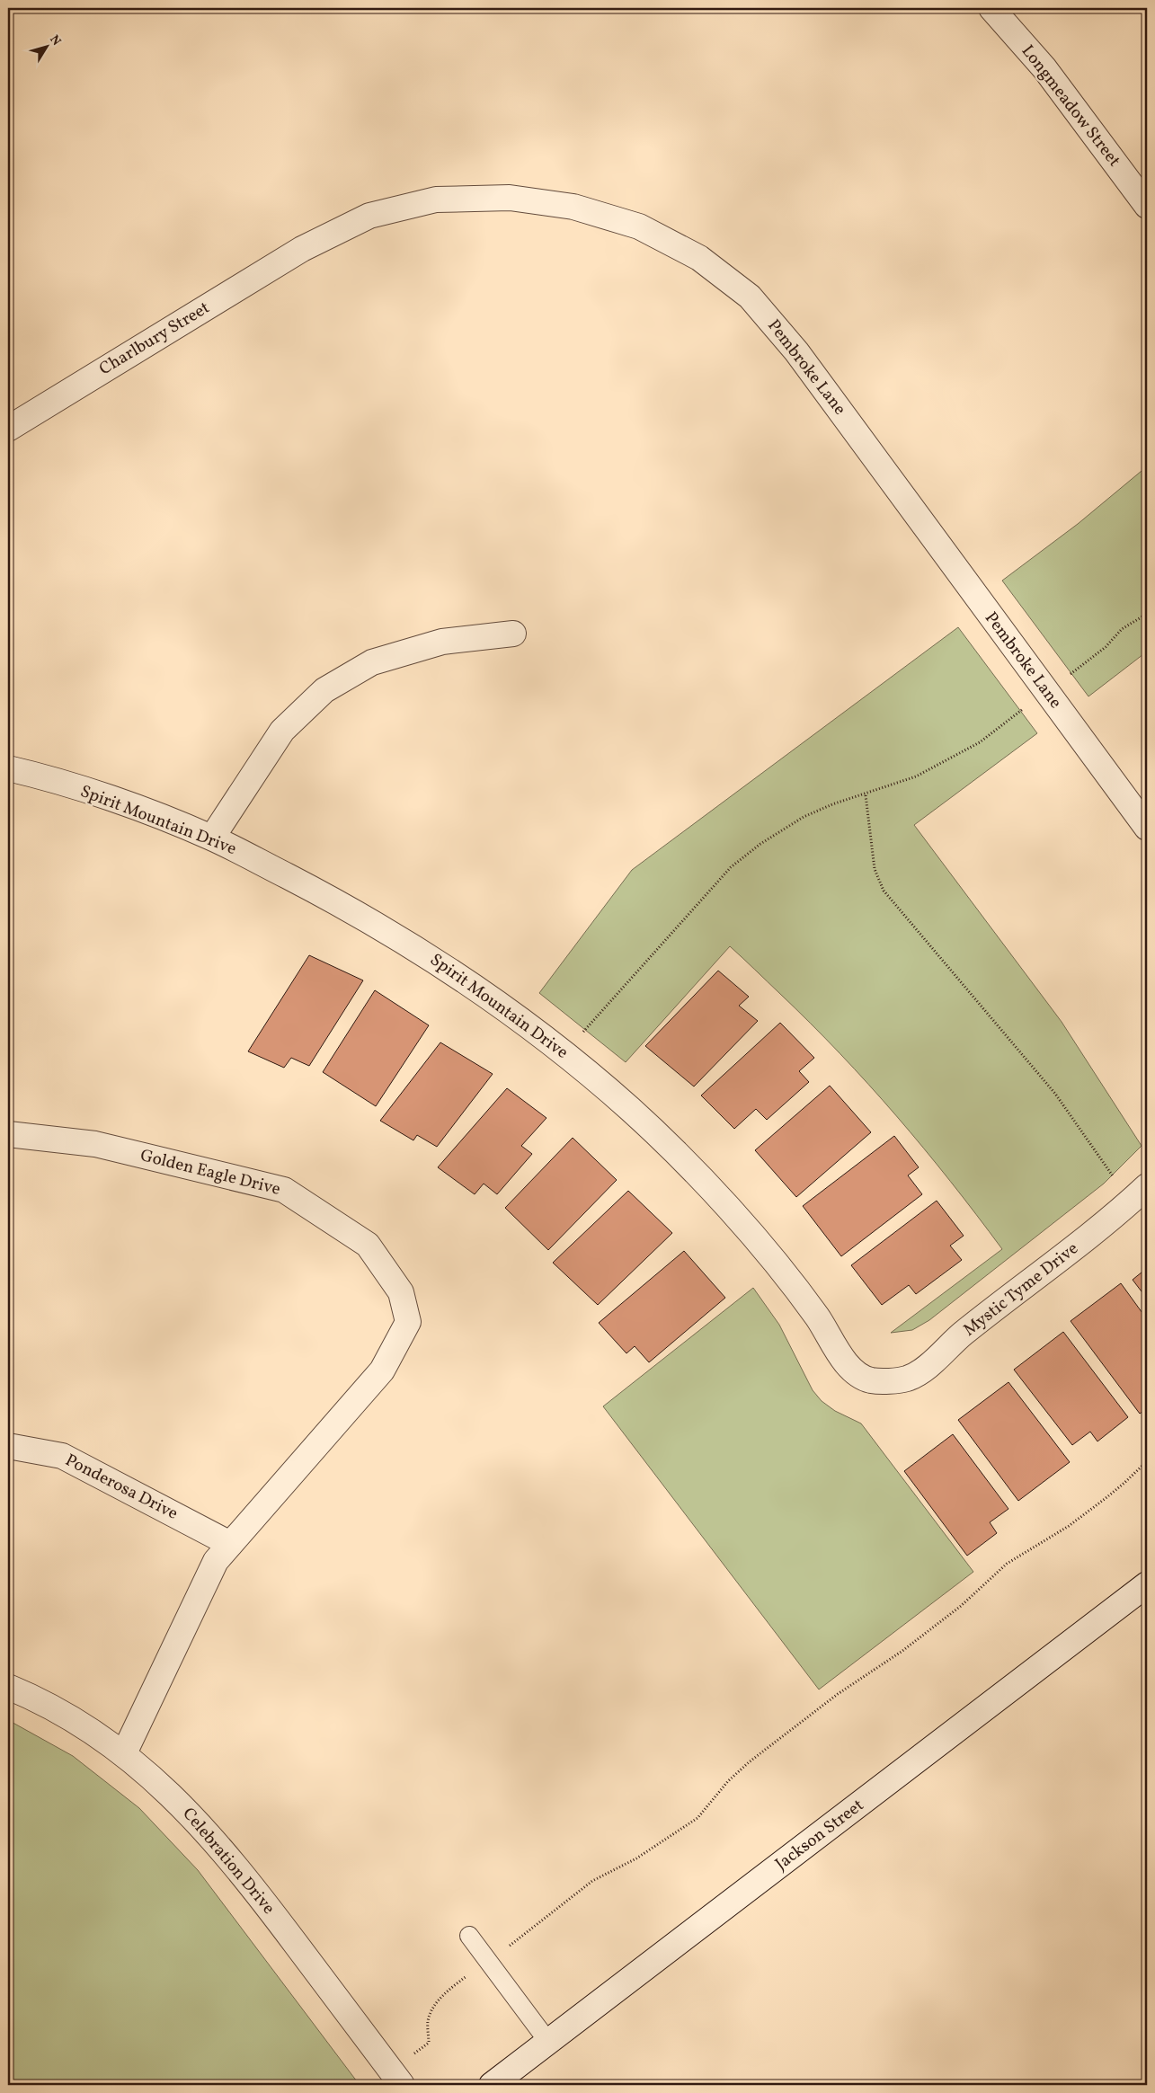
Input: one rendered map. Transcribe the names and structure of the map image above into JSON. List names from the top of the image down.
{
  "streets": {
    "street": [
      "Longmeadow Street",
      "Charlbury Street",
      "Pembroke Lane",
      "Spirit Mountain Drive",
      "Golden Eagle Drive",
      "Mystic Tyme Drive",
      "Ponderosa Drive",
      "Jackson Street",
      "Celebration Drive"
    ]
  },
  "crossings": [
    ["Charlbury Street", "Pembroke Lane"],
    ["Spirit Mountain Drive", "Mystic Tyme Drive"],
    ["Golden Eagle Drive", "Ponderosa Drive"]
  ],
  "north": "top right"
}
